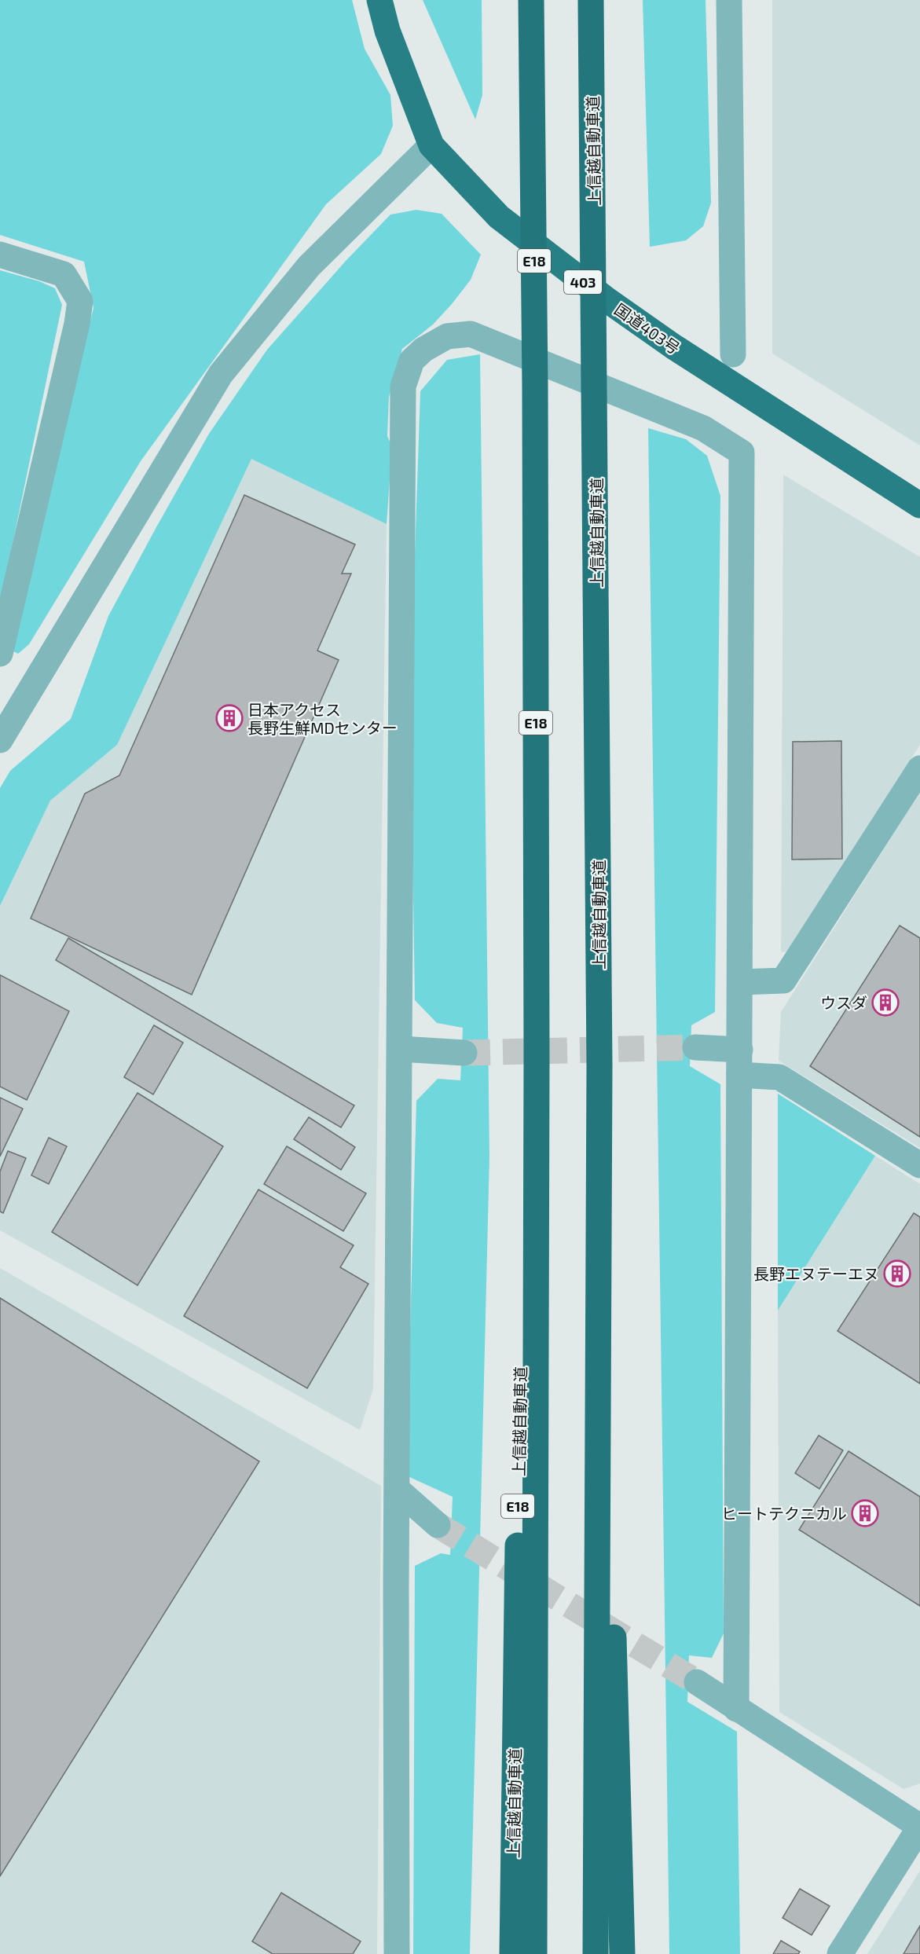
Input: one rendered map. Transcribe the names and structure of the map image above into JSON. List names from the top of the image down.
{
  "streets": {
    "highway": [
      "上信越自動車道",
      "E18",
      "403",
      "国道403号"
    ]
  },
  "places": {
    "building": [
      "日本アクセス 長野生鮮MDセンター",
      "ウスダ",
      "長野エヌテーエヌ",
      "ヒートテクニカル"
    ]
  }
}
